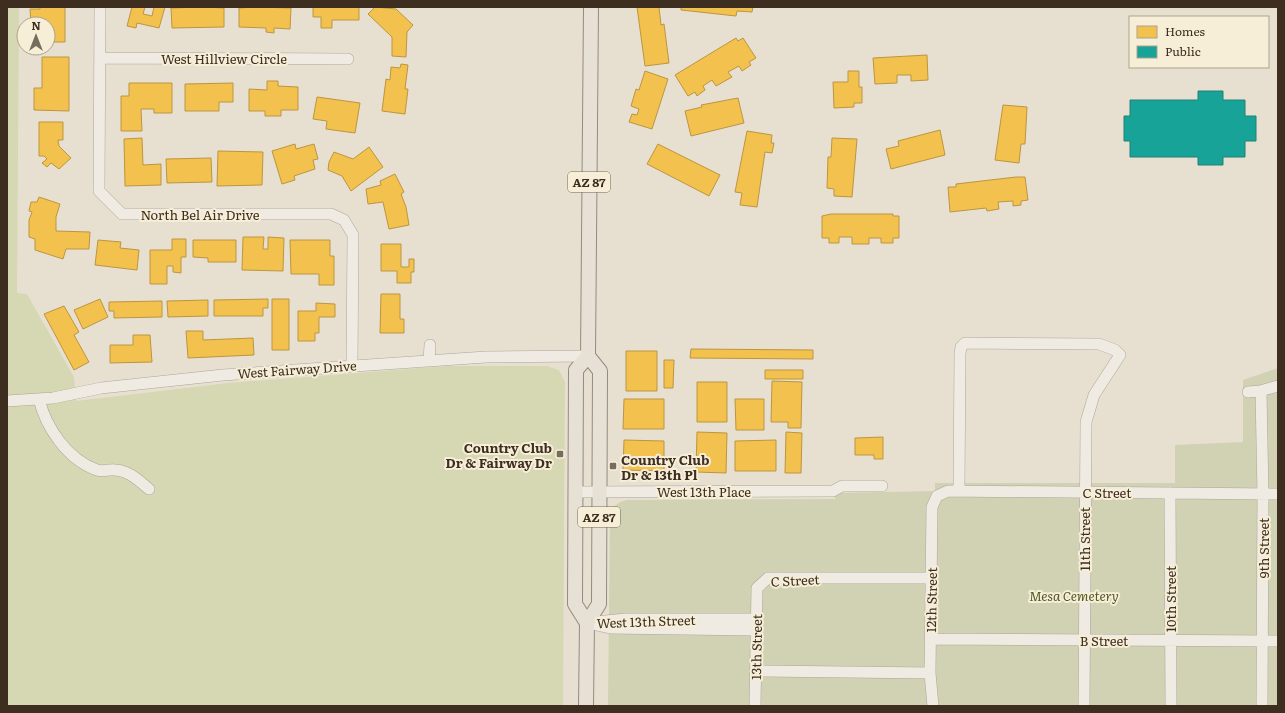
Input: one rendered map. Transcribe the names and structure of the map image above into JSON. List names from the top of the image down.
{
  "streets": {
    "main road": ["AZ 87"],
    "street": [
      "West Hillview Circle",
      "North Bel Air Drive",
      "West Fairway Drive",
      "West 13th Place",
      "C Street",
      "11th Street",
      "9th Street",
      "10th Street",
      "12th Street",
      "West 13th Street",
      "B Street",
      "13th Street"
    ]
  },
  "crossings": [
    ["West Hillview Circle", "North Bel Air Drive"],
    ["AZ 87", "West Fairway Drive"],
    ["AZ 87", "West 13th Place"],
    ["AZ 87", "West 13th Street"],
    ["North Bel Air Drive", "West Fairway Drive"],
    ["C Street", "11th Street"],
    ["C Street", "9th Street"],
    ["C Street", "10th Street"],
    ["C Street", "12th Street"],
    ["C Street", "13th Street"],
    ["11th Street", "B Street"],
    ["9th Street", "B Street"],
    ["10th Street", "B Street"],
    ["12th Street", "B Street"],
    ["West 13th Street", "13th Street"]
  ],
  "parks": ["Mesa Cemetery"],
  "places": {
    "transit": ["Country Club Dr & Fairway Dr", "Country Club Dr & 13th Pl"]
  },
  "legend": ["Homes", "Public"],
  "north": "top"
}
